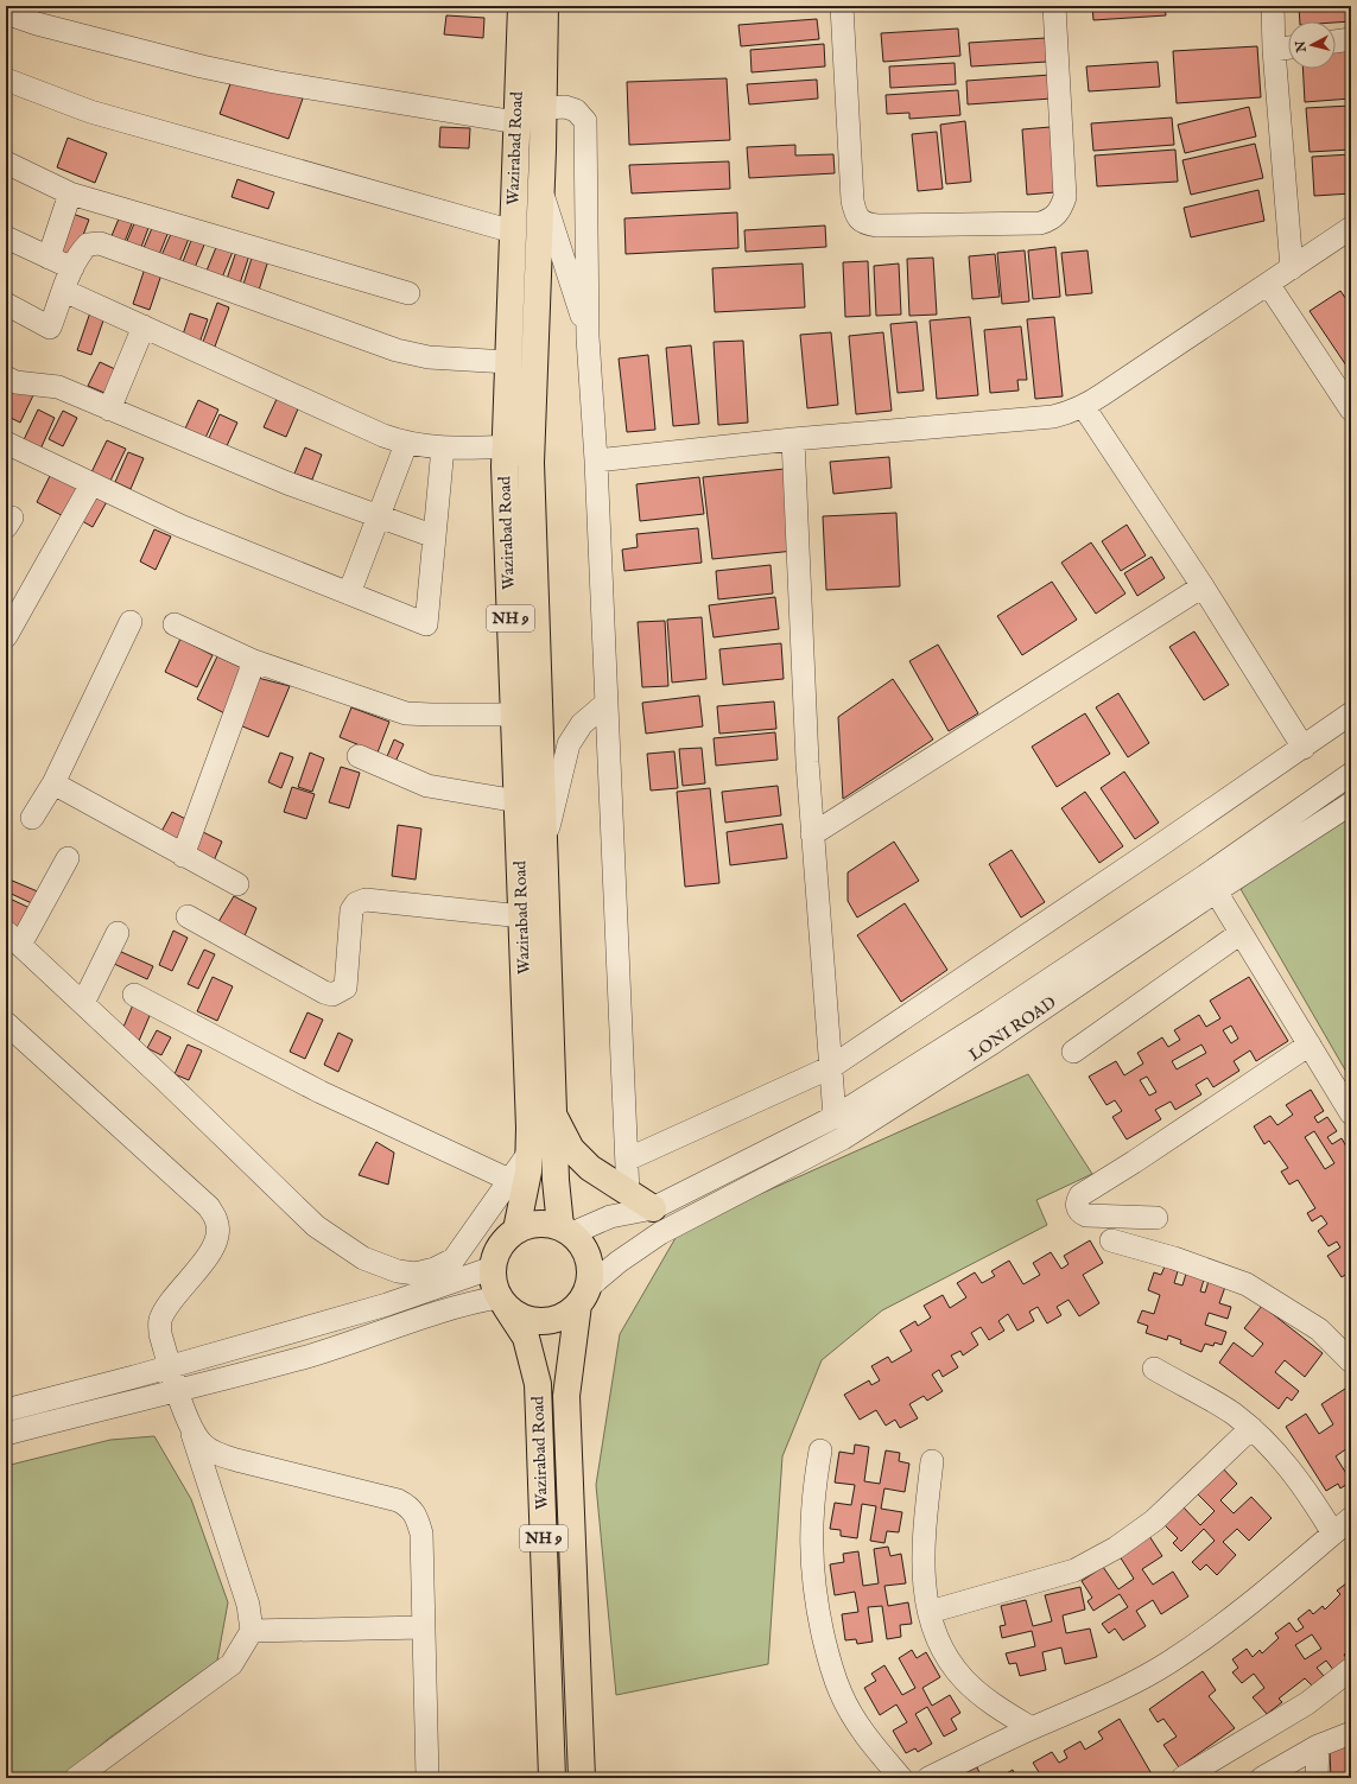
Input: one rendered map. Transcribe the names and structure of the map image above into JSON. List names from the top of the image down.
{
  "streets": {
    "main road": ["Wazirabad Road", "NH 9"],
    "street": ["LONI ROAD"]
  },
  "crossings": [
    ["Wazirabad Road", "LONI ROAD"]
  ],
  "north": "left"
}
